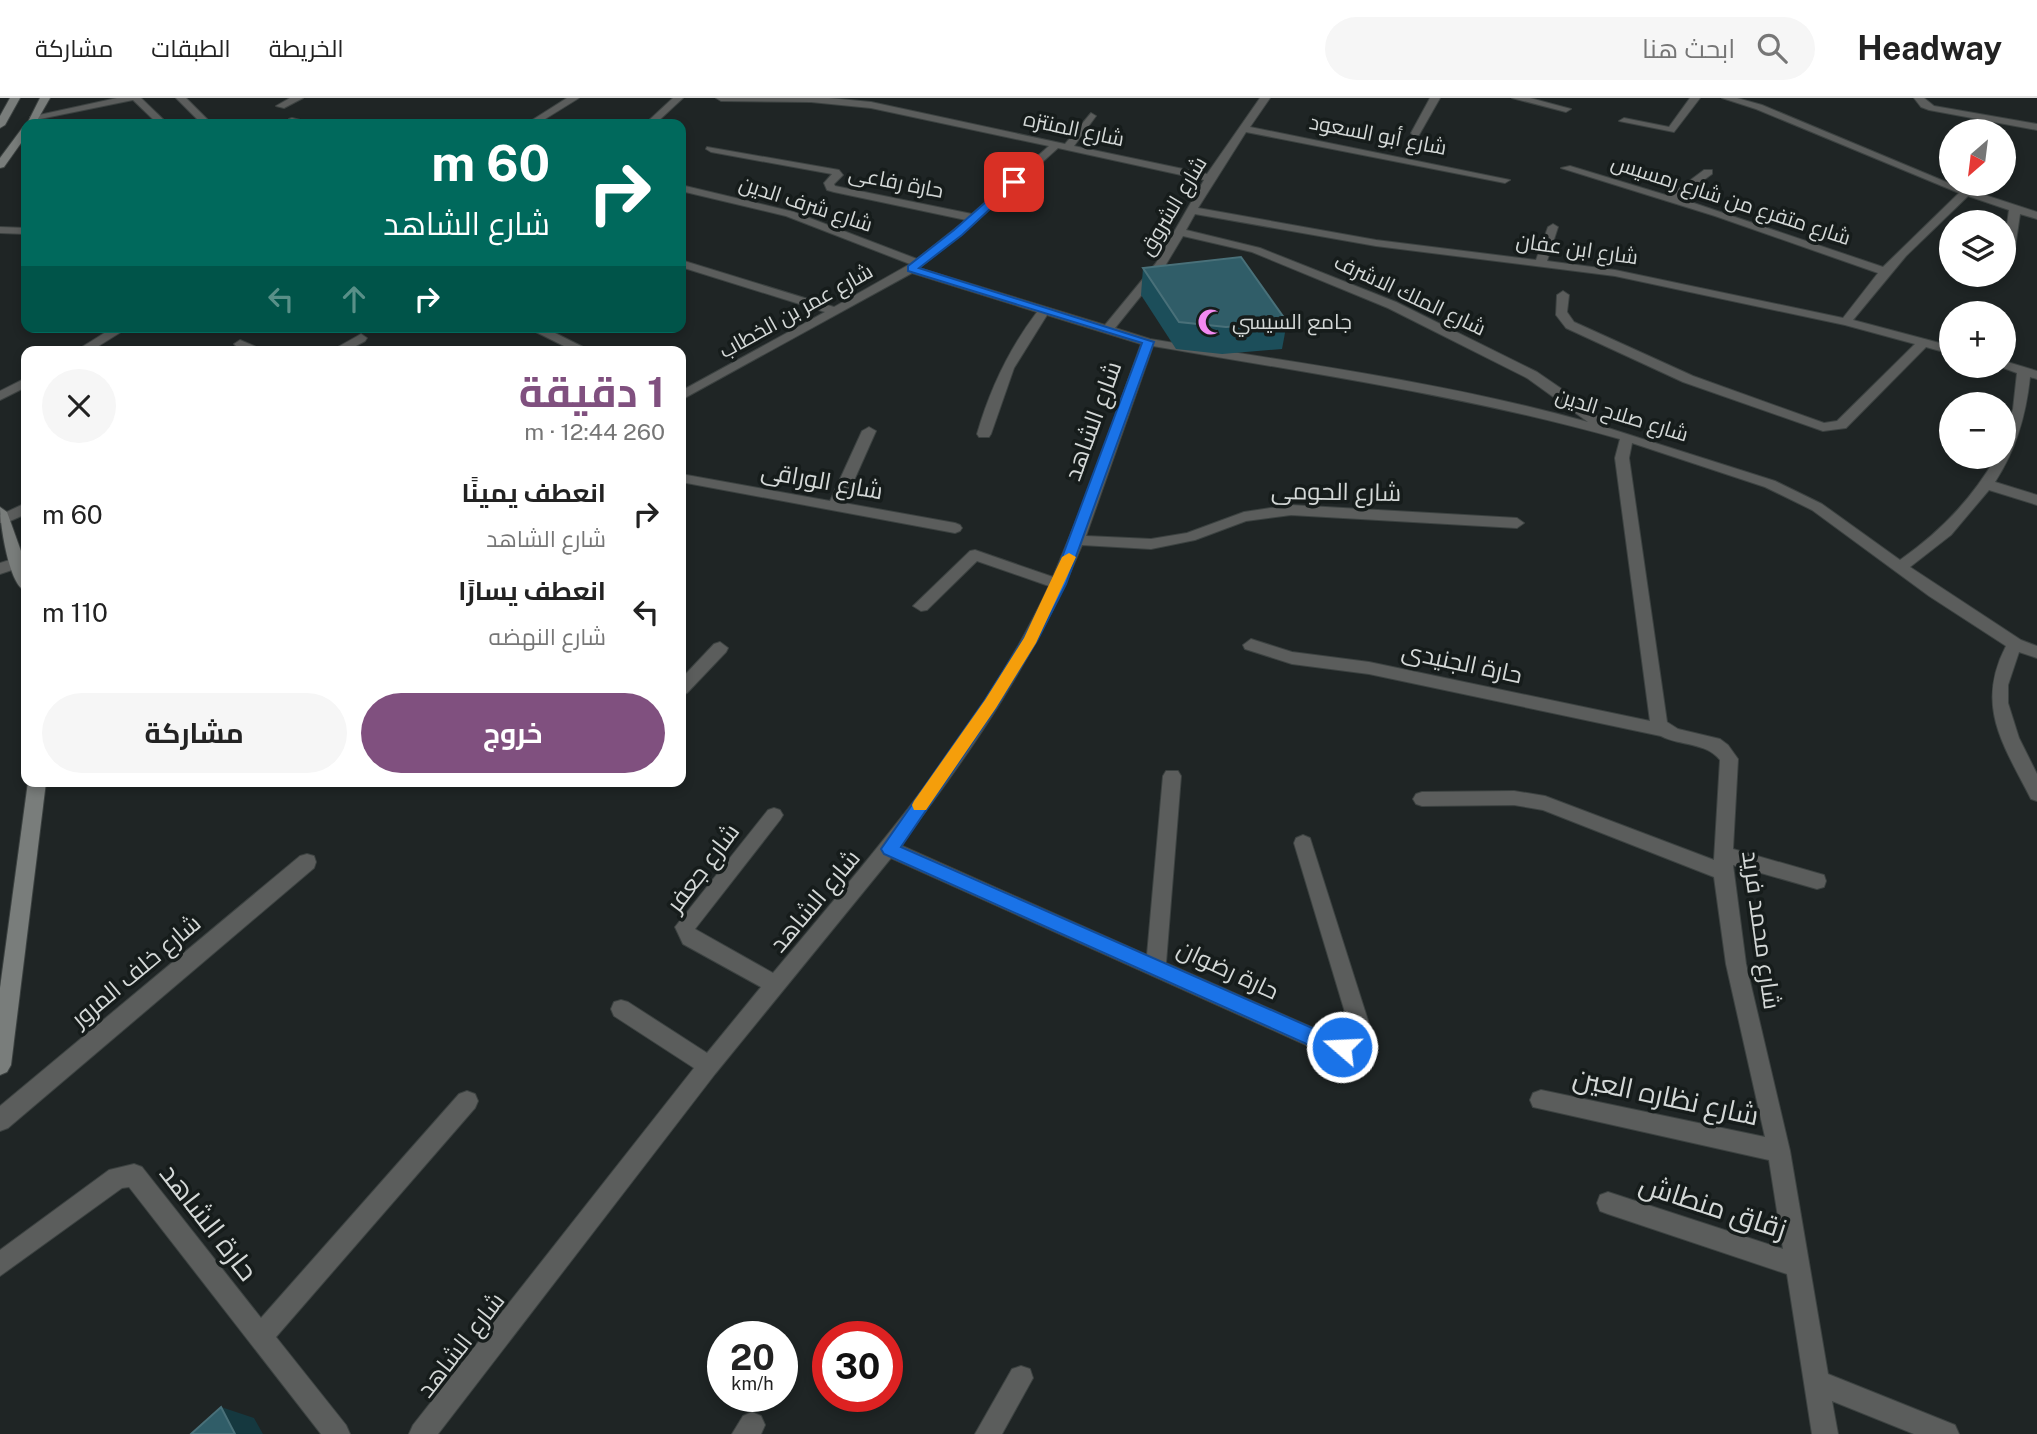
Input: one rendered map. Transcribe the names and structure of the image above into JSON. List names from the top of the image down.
{
  "streets": {
    "street": [
      "شارع المنتزه",
      "شارع أبو السعود",
      "حارة رفاعى",
      "شارع متفرع من شارع رمسيس",
      "شارع شرف الدين",
      "شارع الشروق",
      "شارع ابن عفان",
      "شارع الملك الاشرف",
      "شارع عمر بن الخطاب",
      "شارع صلاح الدين",
      "شارع الشاهد",
      "شارع الوراقى",
      "شارع الحومى",
      "حارة الجنيدى",
      "شارع جعفر",
      "شارع محمد فريد",
      "حارة رضوان",
      "شارع خلف المرور",
      "شارع نظاره العين",
      "زقاق منطاش",
      "حارة الشاهد"
    ]
  },
  "crossings": [
    ["شارع المنتزه", "شارع الشروق"],
    ["شارع المنتزه", "شارع عمر بن الخطاب"],
    ["شارع أبو السعود", "شارع الشروق"],
    ["حارة رفاعى", "شارع عمر بن الخطاب"],
    ["شارع شرف الدين", "شارع عمر بن الخطاب"],
    ["شارع شرف الدين", "شارع صلاح الدين"],
    ["شارع الشروق", "شارع ابن عفان"],
    ["شارع الشروق", "شارع الملك الاشرف"],
    ["شارع الشروق", "شارع صلاح الدين"],
    ["شارع الملك الاشرف", "شارع صلاح الدين"],
    ["شارع صلاح الدين", "شارع الشاهد"],
    ["شارع الشاهد", "شارع الحومى"],
    ["شارع الشاهد", "شارع جعفر"],
    ["شارع الشاهد", "حارة رضوان"],
    ["حارة الجنيدى", "شارع محمد فريد"],
    ["شارع محمد فريد", "شارع نظاره العين"],
    ["شارع محمد فريد", "زقاق منطاش"]
  ],
  "places": {
    "mosque": ["جامع السيسي"]
  },
  "north": "bottom left",
  "page": {
    "header": "Headway",
    "search": "ابحث هنا",
    "nav": ["الخريطة", "الطبقات", "مشاركة"],
    "map_buttons": ["+", "−"],
    "turn": ["60 m", "شارع الشاهد"],
    "heading": ["1 دقيقة", "260 m · 12:44"],
    "list": [
      {
        "name": "انعطف يمينًا",
        "note": "شارع الشاهد",
        "value": "60 m"
      },
      {
        "name": "انعطف يسارًا",
        "note": "شارع النهضه",
        "value": "110 m"
      }
    ],
    "buttons": ["خروج", "مشاركة"],
    "speed": "20 km/h",
    "limit": "30"
  }
}
